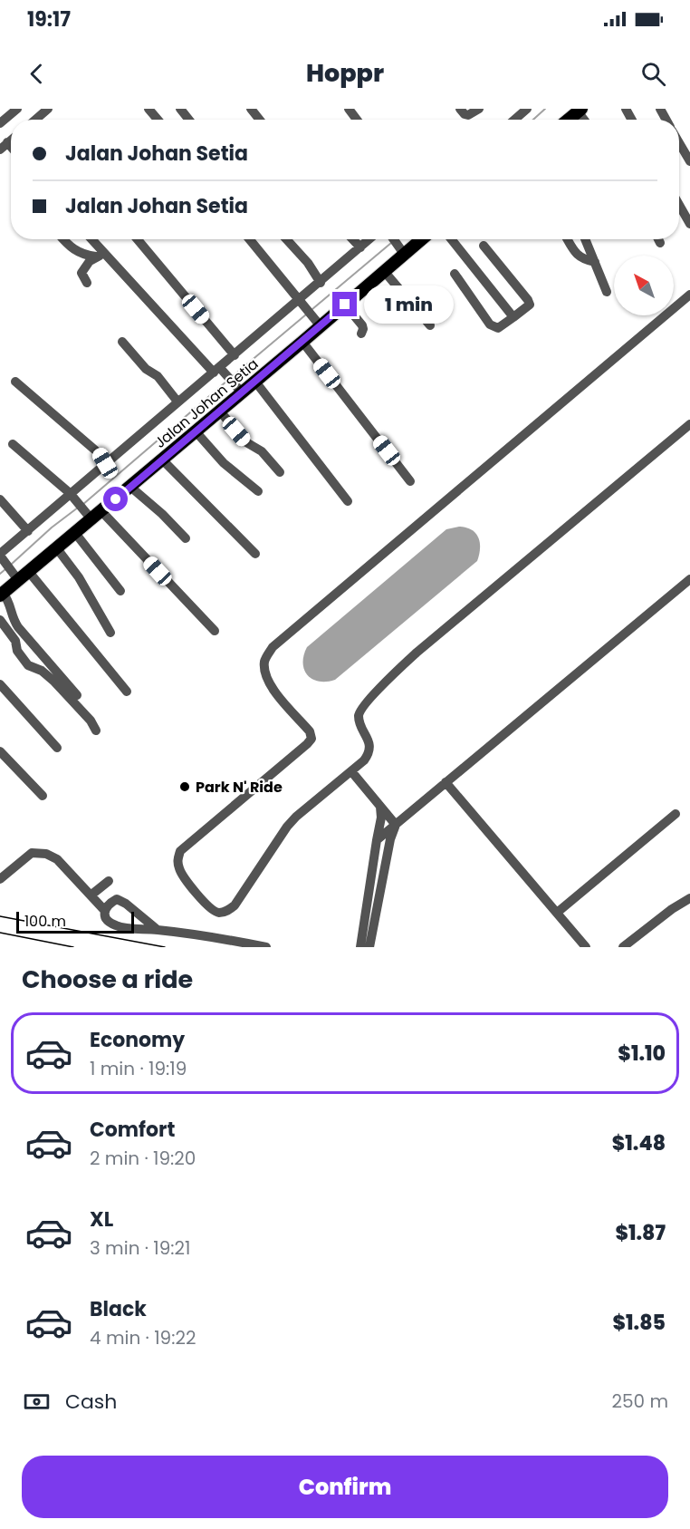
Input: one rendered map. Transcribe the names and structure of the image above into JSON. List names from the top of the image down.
{
  "streets": {
    "main road": ["Jalan Johan Setia"]
  },
  "places": ["Park N' Ride"],
  "scale_bar": "100 m",
  "north": "top left",
  "page": {
    "status": "19:17",
    "header": "Hoppr",
    "banner": ["Jalan Johan Setia", "Jalan Johan Setia"],
    "bubble": "1 min",
    "scale": "100 m",
    "heading": "Choose a ride",
    "list": [
      {
        "name": "Economy",
        "note": "1 min · 19:19",
        "value": "$1.10"
      },
      {
        "name": "Comfort",
        "note": "2 min · 19:20",
        "value": "$1.48"
      },
      {
        "name": "XL",
        "note": "3 min · 19:21",
        "value": "$1.87"
      },
      {
        "name": "Black",
        "note": "4 min · 19:22",
        "value": "$1.85"
      }
    ],
    "pay": ["Cash", "250 m"],
    "buttons": "Confirm"
  }
}
